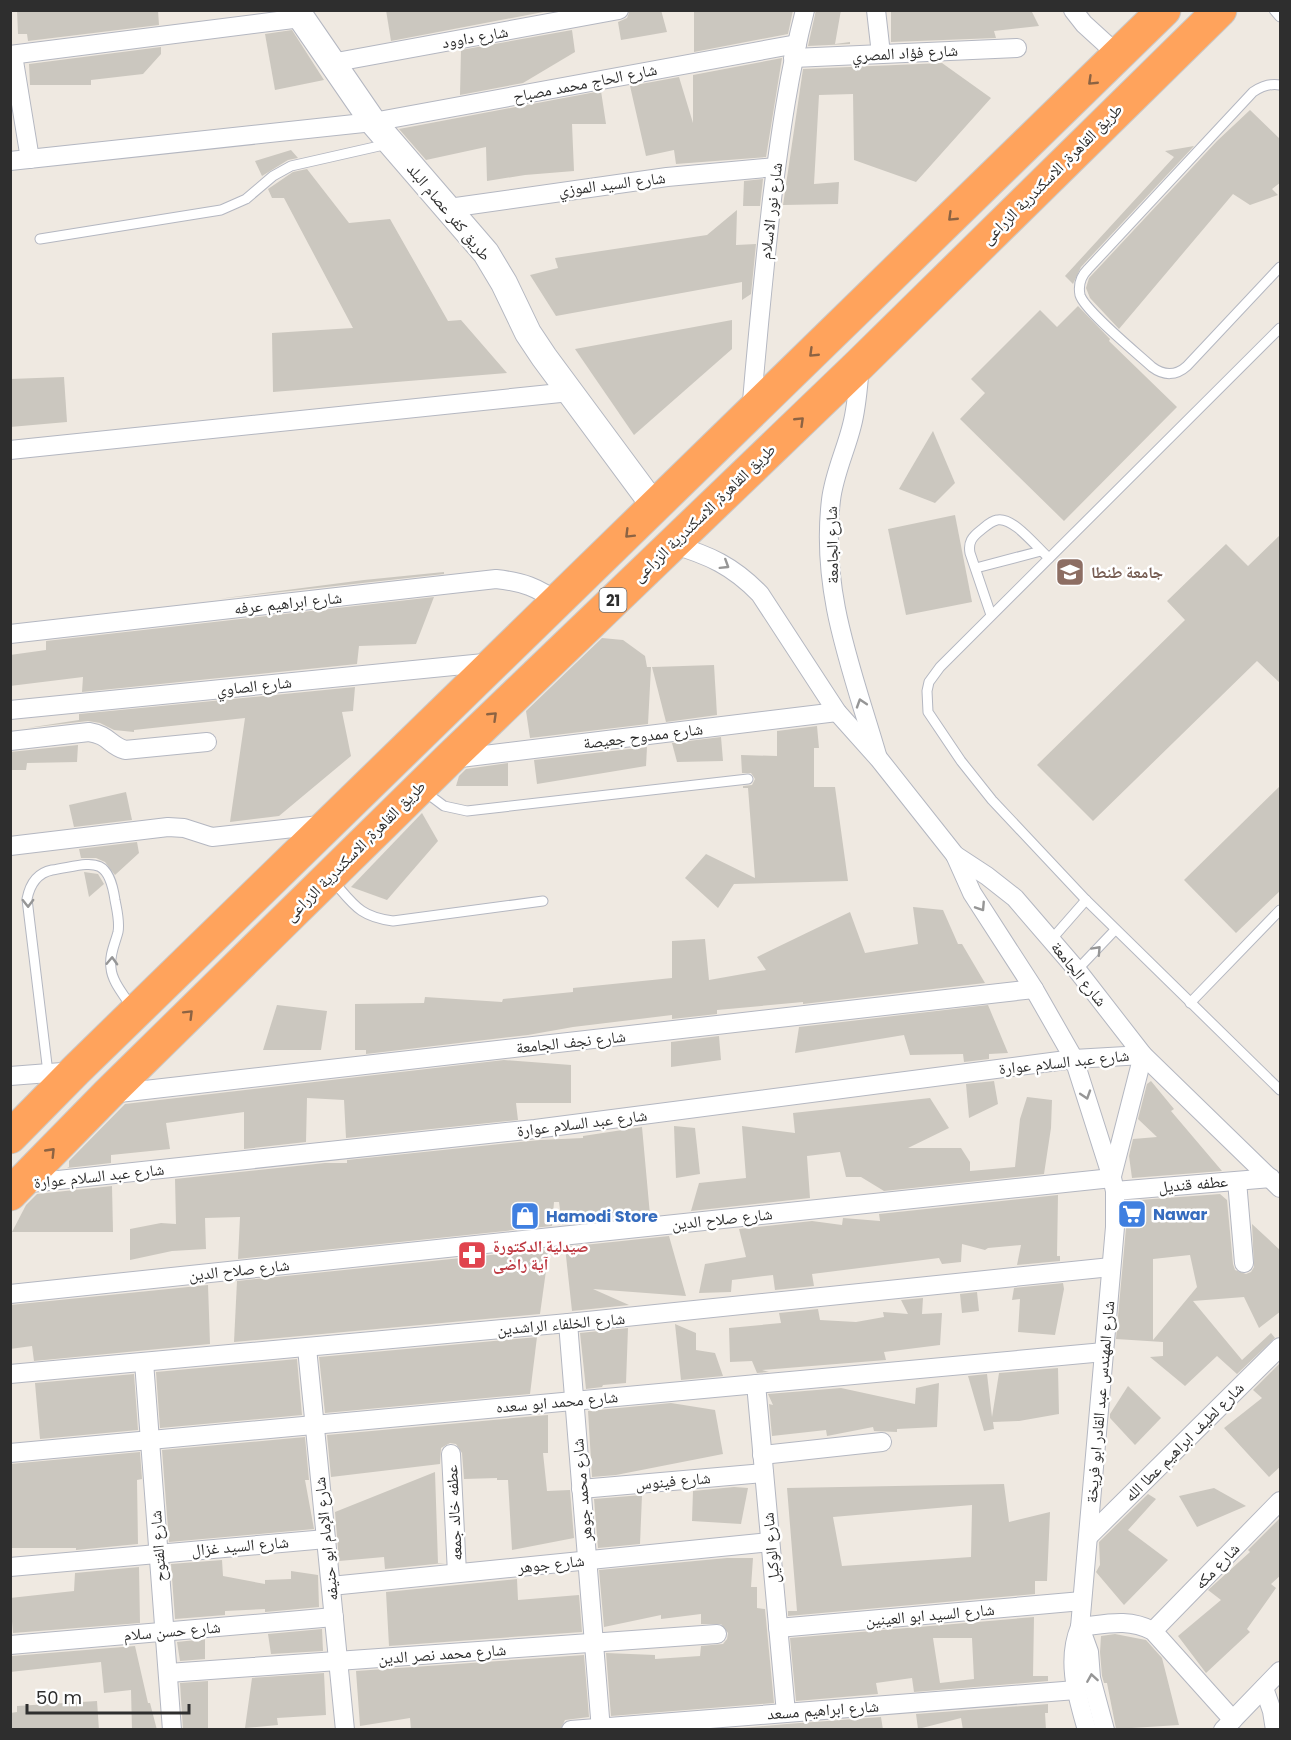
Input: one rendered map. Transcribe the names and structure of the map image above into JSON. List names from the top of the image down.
{
  "streets": {
    "highway": ["طريق القاهرة, الاسكندرية الزراعى", "21"],
    "street": [
      "شارع داوود",
      "شارع فؤاد المصري",
      "شارع الحاج محمد مصباح",
      "شارع السيد الموزي",
      "شارع نور الاسلام",
      "طريق كفر عصام البلد",
      "شارع الجامعة",
      "شارع ابراهيم عرفه",
      "شارع الصاوي",
      "شارع ممدوح جعيصة",
      "شارع نجف الجامعة",
      "شارع عبد السلام عوارة",
      "عطفه قنديل",
      "شارع صلاح الدين",
      "شارع الخلفاء الراشدين",
      "شارع محمد ابو سعده",
      "شارع المهندس عبد القادر ابو فريخة",
      "شارع لطيف ابراهيم عطا الله",
      "شارع فينوس",
      "شارع محمد جوهر",
      "عطفه خالد جمعه",
      "شارع الإمام ابو حنيفه",
      "شارع الفتوح",
      "شارع السيد غزال",
      "شارع الوكيل",
      "شارع جوهر",
      "شارع مكه",
      "شارع السيد ابو العينين",
      "شارع حسن سلام",
      "شارع محمد نصر الدين",
      "شارع ابراهيم مسعد"
    ]
  },
  "crossings": [
    ["شارع داوود", "طريق كفر عصام البلد"],
    ["شارع فؤاد المصري", "شارع الحاج محمد مصباح"],
    ["شارع فؤاد المصري", "شارع نور الاسلام"],
    ["شارع الحاج محمد مصباح", "شارع نور الاسلام"],
    ["شارع الحاج محمد مصباح", "طريق كفر عصام البلد"],
    ["طريق القاهرة, الاسكندرية الزراعى", "شارع الجامعة"],
    ["طريق القاهرة, الاسكندرية الزراعى", "شارع ممدوح جعيصة"],
    ["طريق القاهرة, الاسكندرية الزراعى", "شارع نجف الجامعة"],
    ["طريق القاهرة, الاسكندرية الزراعى", "شارع عبد السلام عوارة"],
    ["شارع السيد الموزي", "شارع نور الاسلام"],
    ["شارع السيد الموزي", "طريق كفر عصام البلد"],
    ["شارع نور الاسلام", "21"],
    ["طريق كفر عصام البلد", "21"],
    ["شارع الجامعة", "شارع ممدوح جعيصة"],
    ["شارع الجامعة", "شارع عبد السلام عوارة"],
    ["شارع الجامعة", "عطفه قنديل"],
    ["شارع الجامعة", "شارع المهندس عبد القادر ابو فريخة"],
    ["21", "شارع ابراهيم عرفه"],
    ["21", "شارع الصاوي"],
    ["شارع نجف الجامعة", "شارع المهندس عبد القادر ابو فريخة"],
    ["شارع عبد السلام عوارة", "شارع المهندس عبد القادر ابو فريخة"],
    ["عطفه قنديل", "شارع صلاح الدين"],
    ["عطفه قنديل", "شارع المهندس عبد القادر ابو فريخة"],
    ["شارع صلاح الدين", "شارع المهندس عبد القادر ابو فريخة"],
    ["شارع الخلفاء الراشدين", "شارع المهندس عبد القادر ابو فريخة"],
    ["شارع الخلفاء الراشدين", "شارع محمد جوهر"],
    ["شارع الخلفاء الراشدين", "شارع الإمام ابو حنيفه"],
    ["شارع الخلفاء الراشدين", "شارع الفتوح"],
    ["شارع محمد ابو سعده", "شارع المهندس عبد القادر ابو فريخة"],
    ["شارع محمد ابو سعده", "شارع محمد جوهر"],
    ["شارع محمد ابو سعده", "شارع الإمام ابو حنيفه"],
    ["شارع محمد ابو سعده", "شارع الفتوح"],
    ["شارع محمد ابو سعده", "شارع الوكيل"],
    ["شارع المهندس عبد القادر ابو فريخة", "شارع لطيف ابراهيم عطا الله"],
    ["شارع المهندس عبد القادر ابو فريخة", "شارع السيد ابو العينين"],
    ["شارع المهندس عبد القادر ابو فريخة", "شارع ابراهيم مسعد"],
    ["شارع فينوس", "شارع محمد جوهر"],
    ["شارع فينوس", "شارع الوكيل"],
    ["شارع محمد جوهر", "شارع جوهر"],
    ["شارع محمد جوهر", "شارع محمد نصر الدين"],
    ["شارع محمد جوهر", "شارع ابراهيم مسعد"],
    ["عطفه خالد جمعه", "شارع جوهر"],
    ["شارع الإمام ابو حنيفه", "شارع السيد غزال"],
    ["شارع الإمام ابو حنيفه", "شارع جوهر"],
    ["شارع الإمام ابو حنيفه", "شارع حسن سلام"],
    ["شارع الإمام ابو حنيفه", "شارع محمد نصر الدين"],
    ["شارع الفتوح", "شارع السيد غزال"],
    ["شارع الفتوح", "شارع حسن سلام"],
    ["شارع الفتوح", "شارع محمد نصر الدين"],
    ["شارع الوكيل", "شارع جوهر"],
    ["شارع الوكيل", "شارع السيد ابو العينين"],
    ["شارع الوكيل", "شارع ابراهيم مسعد"]
  ],
  "places": {
    "school or university": ["جامعة طنطا"],
    "supermarket": ["Nawar"],
    "shop": ["Hamodi Store"],
    "pharmacy": ["صيدلية الدكتورة آية راضى"]
  },
  "scale_bar": "50 m"
}
